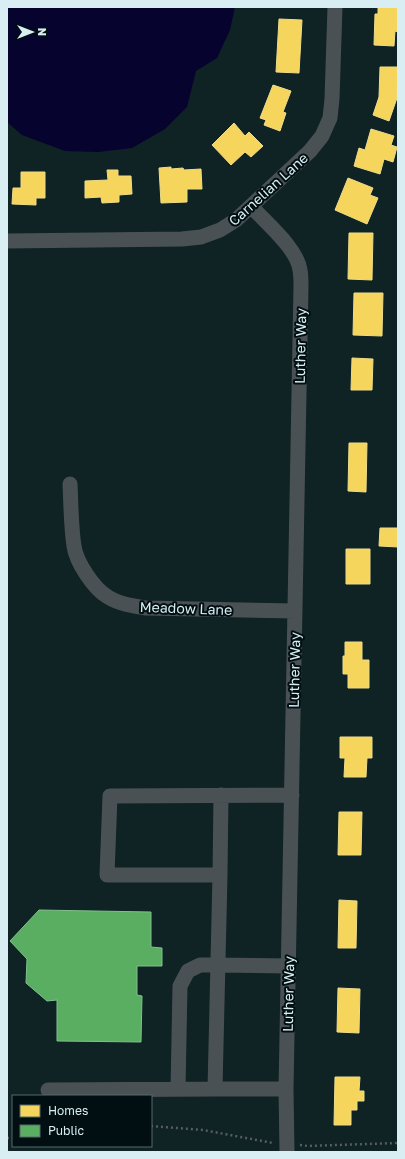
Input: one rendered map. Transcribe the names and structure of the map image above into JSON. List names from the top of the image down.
{
  "streets": {
    "street": ["Carnelian Lane", "Luther Way", "Meadow Lane"]
  },
  "crossings": [
    ["Carnelian Lane", "Luther Way"],
    ["Luther Way", "Meadow Lane"]
  ],
  "legend": ["Homes", "Public"],
  "north": "right"
}
